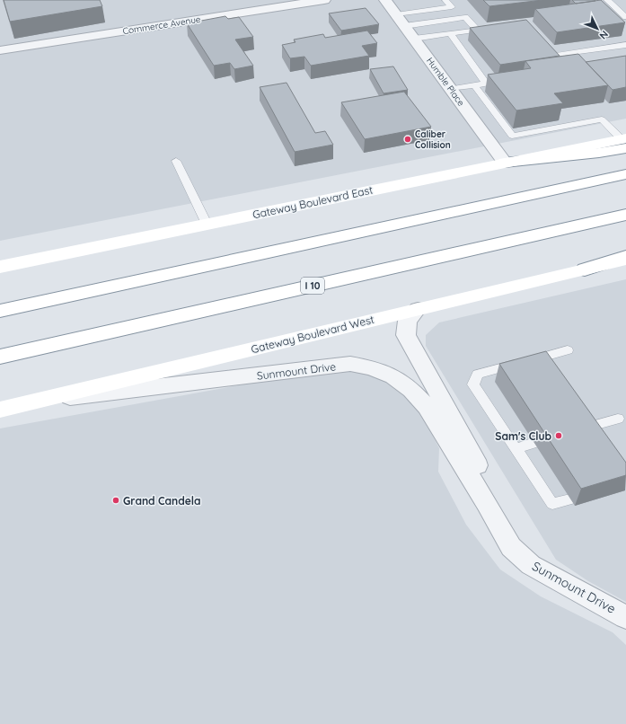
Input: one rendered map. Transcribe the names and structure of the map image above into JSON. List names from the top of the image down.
{
  "streets": {
    "main road": ["Gateway Boulevard East", "I 10", "Gateway Boulevard West"],
    "street": ["Commerce Avenue", "Humble Place", "Sunmount Drive"]
  },
  "crossings": [
    ["Humble Place", "Gateway Boulevard East"],
    ["Gateway Boulevard West", "Sunmount Drive"]
  ],
  "places": ["Caliber Collision", "Sam's Club", "Grand Candela"],
  "north": "bottom right"
}
